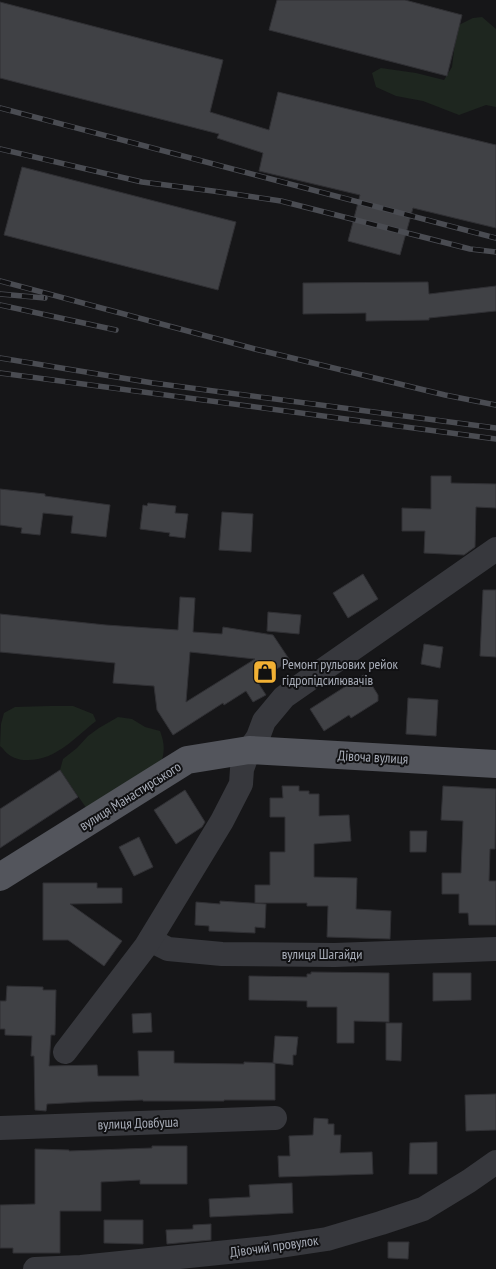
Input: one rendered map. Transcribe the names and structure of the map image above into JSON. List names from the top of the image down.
{
  "streets": {
    "main road": ["Дівоча вулиця", "вулиця Манастирського"],
    "street": ["вулиця Шагайди", "вулиця Довбуша", "Дівочий провулок"]
  },
  "crossings": [
    ["Дівоча вулиця", "вулиця Манастирського"]
  ],
  "places": {
    "shop": ["Ремонт рульових рейок гідропідсилювачів"]
  }
}
